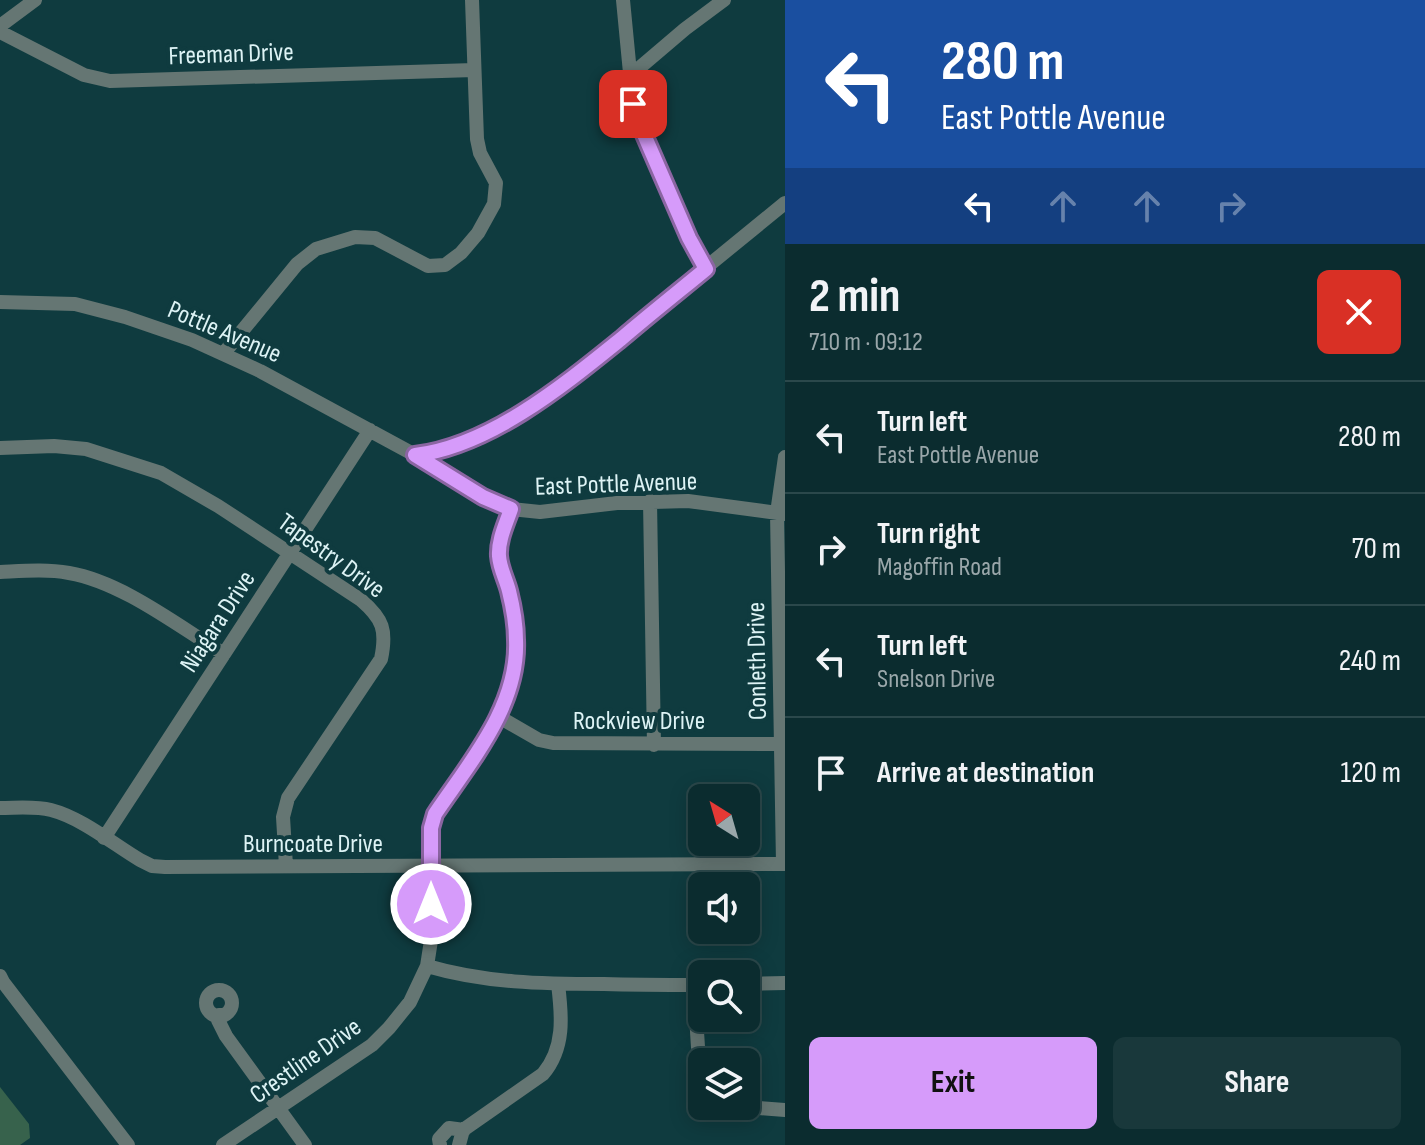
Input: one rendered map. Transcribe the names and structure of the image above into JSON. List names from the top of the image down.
{
  "streets": {
    "street": [
      "Freeman Drive",
      "Pottle Avenue",
      "East Pottle Avenue",
      "Tapestry Drive",
      "Niagara Drive",
      "Conleth Drive",
      "Rockview Drive",
      "Burncoate Drive",
      "Crestline Drive"
    ]
  },
  "crossings": [
    ["Pottle Avenue", "East Pottle Avenue"],
    ["Pottle Avenue", "Niagara Drive"],
    ["East Pottle Avenue", "Conleth Drive"],
    ["East Pottle Avenue", "Crestline Drive"],
    ["Tapestry Drive", "Niagara Drive"],
    ["Tapestry Drive", "Burncoate Drive"],
    ["Niagara Drive", "Burncoate Drive"],
    ["Conleth Drive", "Rockview Drive"],
    ["Conleth Drive", "Burncoate Drive"],
    ["Rockview Drive", "Crestline Drive"],
    ["Burncoate Drive", "Crestline Drive"]
  ],
  "north": "top left",
  "page": {
    "turn": ["280 m", "East Pottle Avenue"],
    "heading": ["2 min", "710 m · 09:12"],
    "list": [
      {
        "name": "Turn left",
        "note": "East Pottle Avenue",
        "value": "280 m"
      },
      {
        "name": "Turn right",
        "note": "Magoffin Road",
        "value": "70 m"
      },
      {
        "name": "Turn left",
        "note": "Snelson Drive",
        "value": "240 m"
      },
      {
        "name": "Arrive at destination",
        "value": "120 m"
      }
    ],
    "buttons": ["Exit", "Share"]
  }
}
